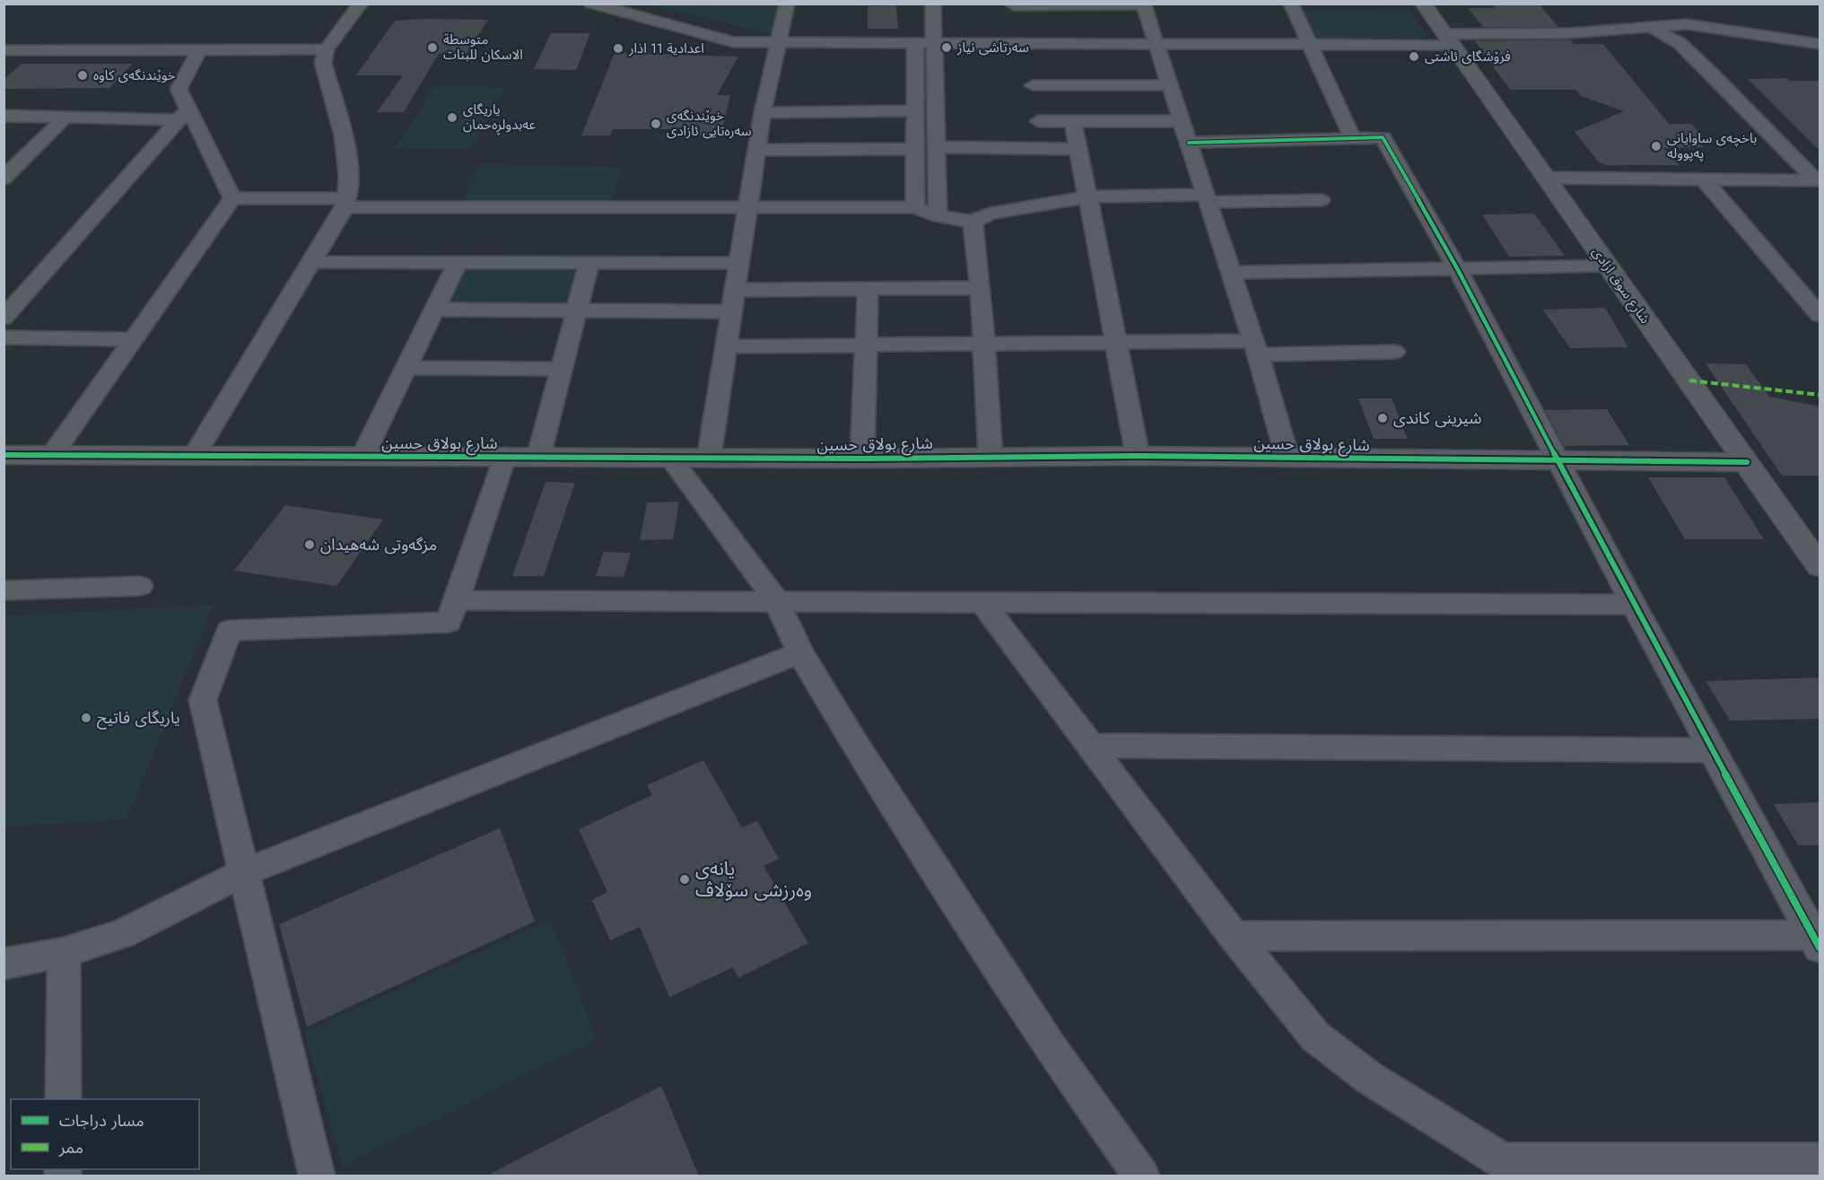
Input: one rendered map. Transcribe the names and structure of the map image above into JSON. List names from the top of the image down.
{
  "streets": {
    "street": ["شارع سوق ازادي", "شارع بولاق حسين"]
  },
  "crossings": [
    ["شارع سوق ازادي", "شارع بولاق حسين"]
  ],
  "places": [
    "متوسطة الاسكان للبنات",
    "سەرتاشی نیاز",
    "اعدادية 11 اذار",
    "فرۆشگای ئاشتی",
    "خوێندنگەی کاوە",
    "یاریگای عەبدولڕەحمان",
    "خوێندنگەی سەرەتایی ئازادی",
    "باخچەی ساوایانی پەپوولە",
    "شیرینی کاندی",
    "مزگەوتی شەهیدان",
    "یاریگای فاتیح",
    "یانەی وەرزشی سۆلاڤ"
  ],
  "legend": ["مسار دراجات", "ممر"]
}
